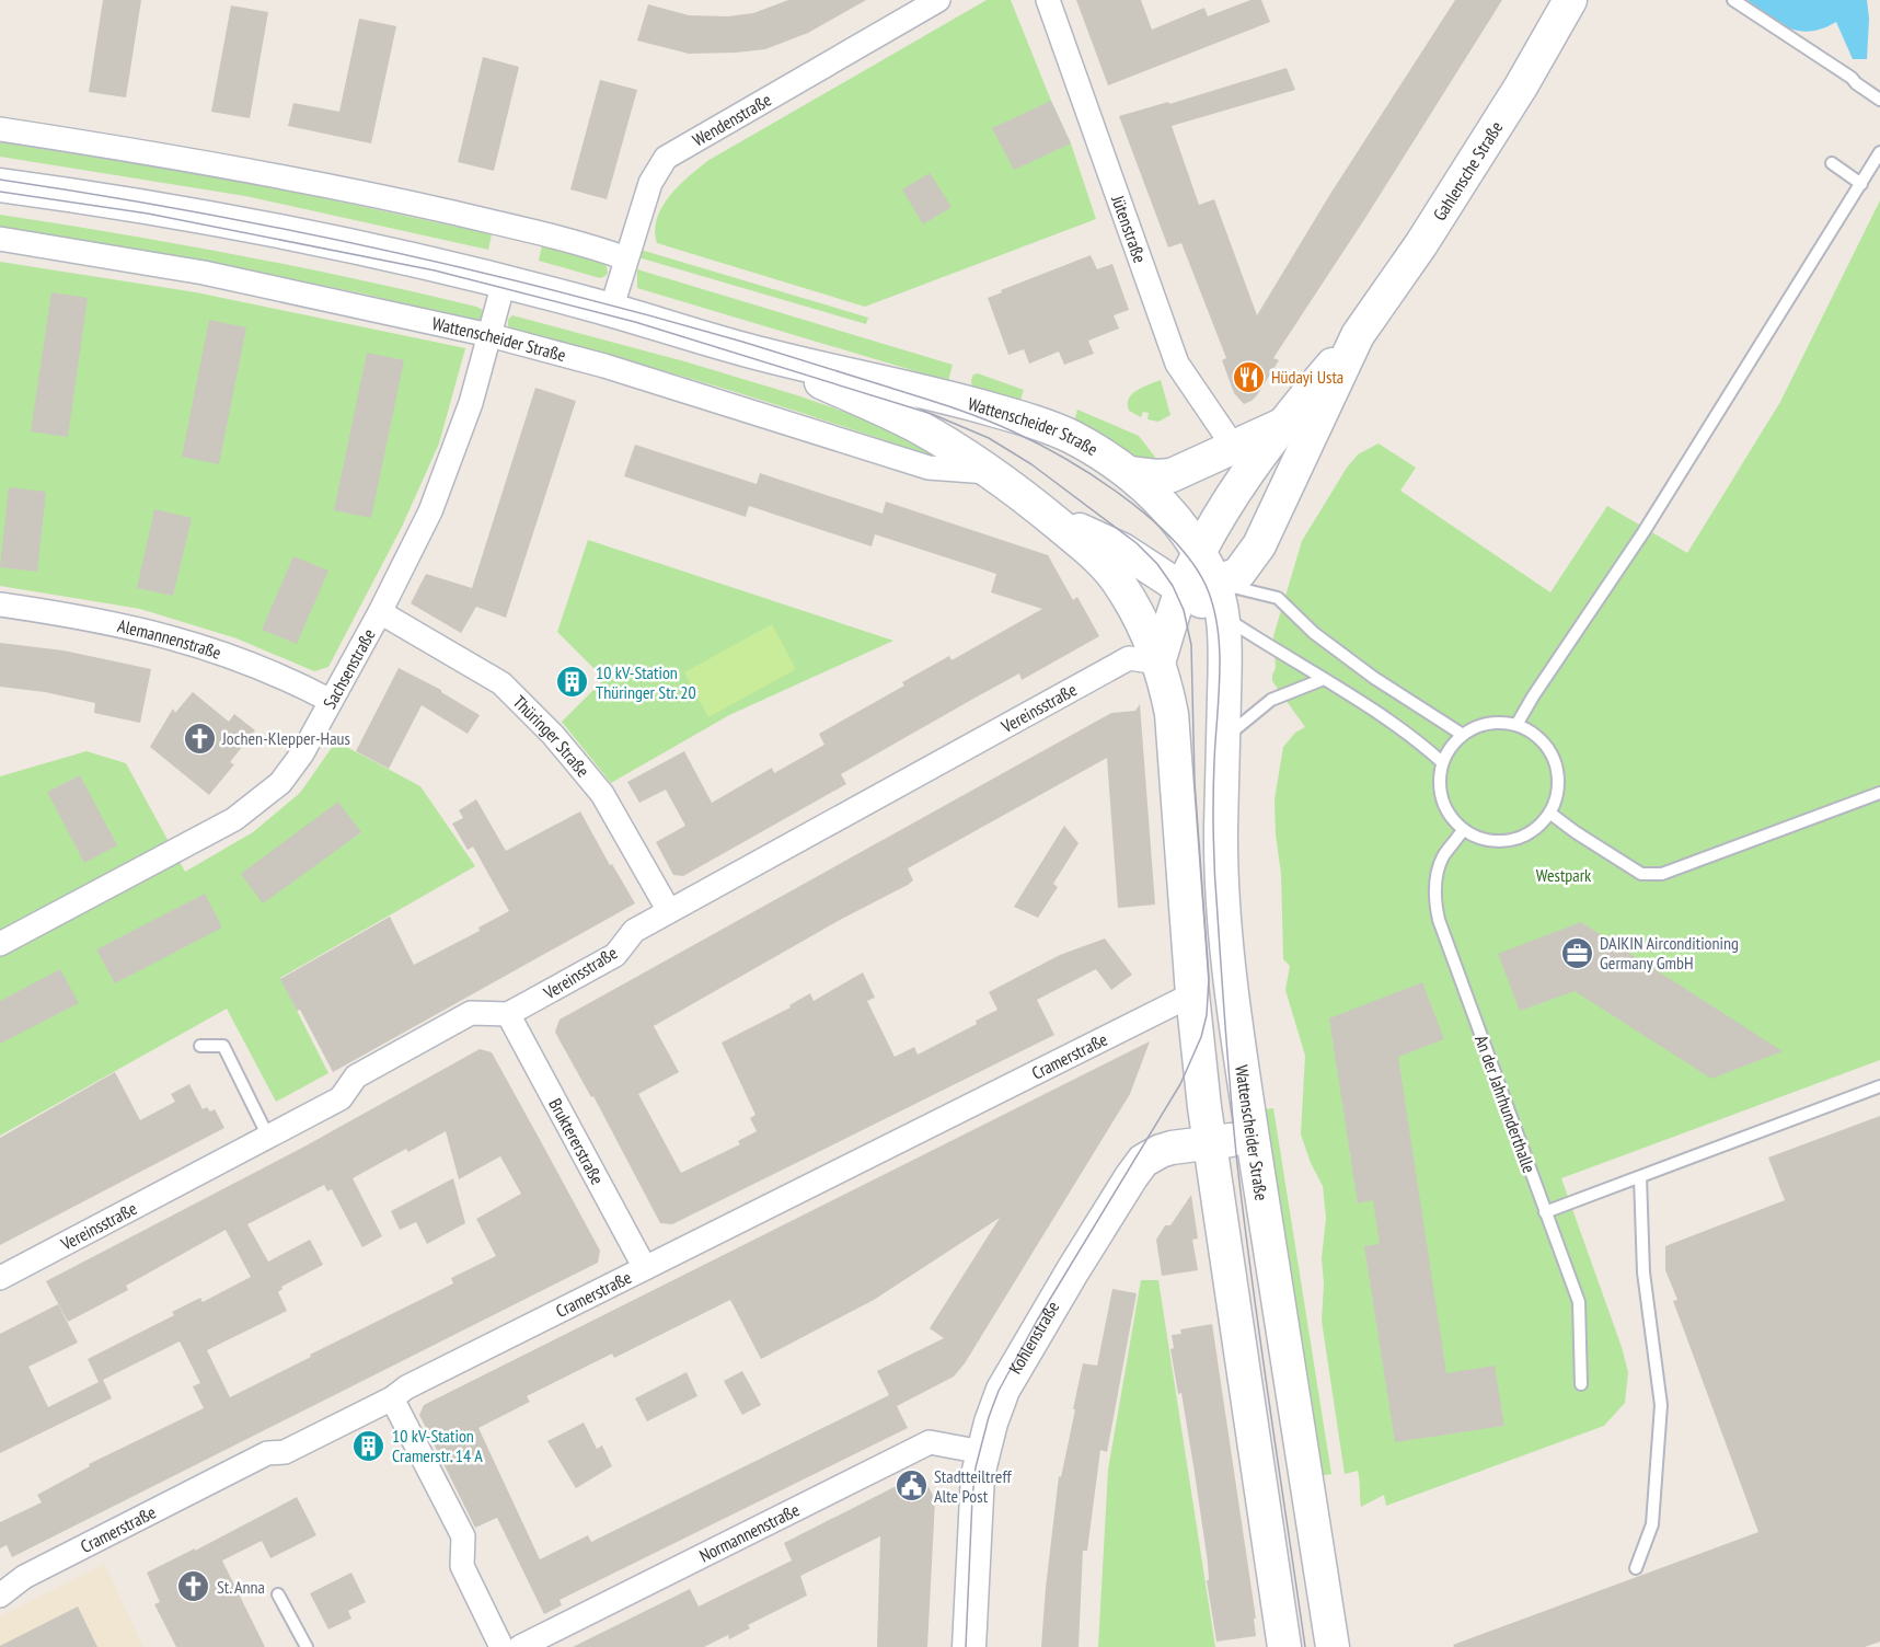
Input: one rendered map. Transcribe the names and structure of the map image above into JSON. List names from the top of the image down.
{
  "streets": {
    "main road": ["Gahlensche Straße", "Wattenscheider Straße", "Kohlenstraße"],
    "street": [
      "Wendenstraße",
      "Jütenstraße",
      "Alemannenstraße",
      "Sachsenstraße",
      "Vereinsstraße",
      "Thüringer Straße",
      "Cramerstraße",
      "Bruktererstraße",
      "Normannenstraße"
    ],
    "lane": ["An der Jahrhunderthalle"]
  },
  "crossings": [
    ["Wendenstraße", "Wattenscheider Straße"],
    ["Gahlensche Straße", "Jütenstraße"],
    ["Gahlensche Straße", "Wattenscheider Straße"],
    ["Wattenscheider Straße", "Sachsenstraße"],
    ["Wattenscheider Straße", "Vereinsstraße"],
    ["Wattenscheider Straße", "Cramerstraße"],
    ["Wattenscheider Straße", "Kohlenstraße"],
    ["Alemannenstraße", "Sachsenstraße"],
    ["Sachsenstraße", "Thüringer Straße"],
    ["Vereinsstraße", "Thüringer Straße"],
    ["Vereinsstraße", "Bruktererstraße"],
    ["Cramerstraße", "Bruktererstraße"],
    ["Kohlenstraße", "Normannenstraße"]
  ],
  "parks": ["Westpark"],
  "places": {
    "restaurant": ["Hüdayi Usta"],
    "building": ["10 kV-Station Thüringer Str. 20", "10 kV-Station Cramerstr. 14 A"],
    "church": ["Jochen-Klepper-Haus", "St. Anna"],
    "office": ["DAIKIN Airconditioning Germany GmbH"],
    "public building": ["Stadtteiltreff Alte Post"]
  }
}
